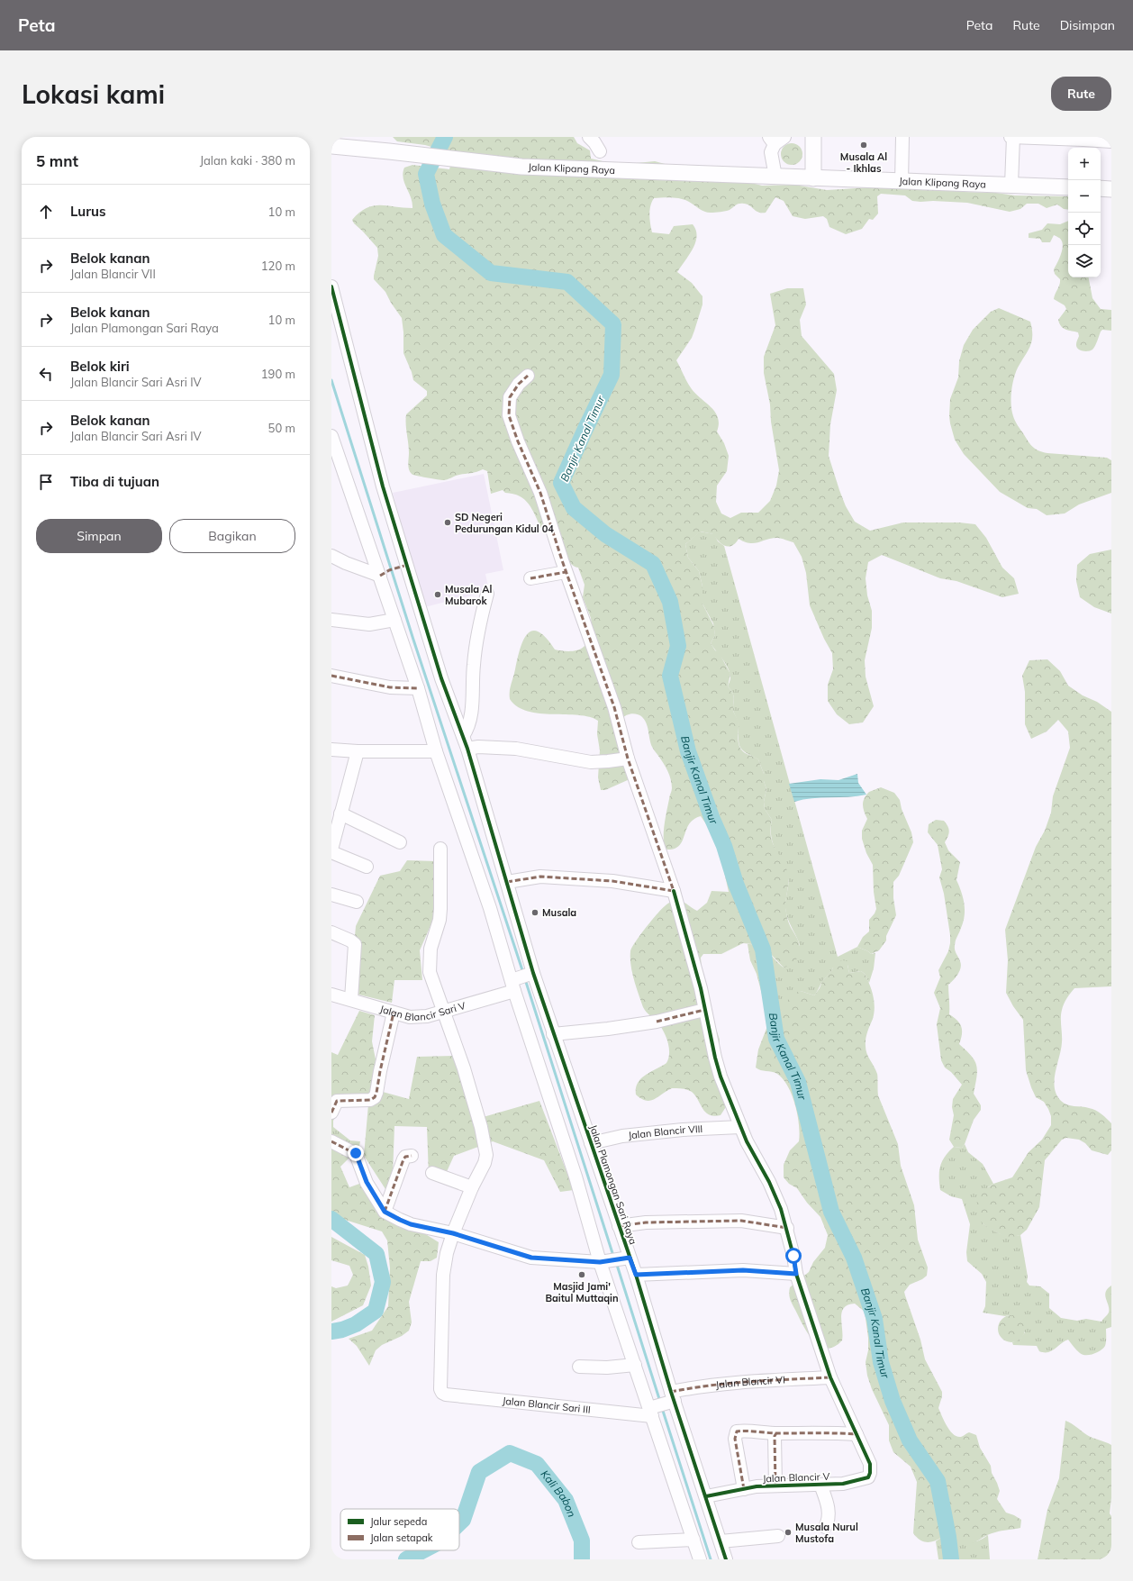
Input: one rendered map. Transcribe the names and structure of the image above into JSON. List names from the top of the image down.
{
  "streets": {
    "main road": ["Jalan Klipang Raya"],
    "street": [
      "Jalan Blancir Sari V",
      "Jalan Blancir VIII",
      "Jalan Plamongan Sari Raya",
      "Jalan Blancir VI",
      "Jalan Blancir Sari III",
      "Jalan Blancir V"
    ]
  },
  "crossings": [
    ["Jalan Blancir Sari V", "Jalan Plamongan Sari Raya"],
    ["Jalan Blancir VIII", "Jalan Plamongan Sari Raya"],
    ["Jalan Plamongan Sari Raya", "Jalan Blancir VI"],
    ["Jalan Plamongan Sari Raya", "Jalan Blancir V"],
    ["Jalan Blancir VI", "Jalan Blancir Sari III"]
  ],
  "water": ["Banjir Kanal Timur", "Kali Babon"],
  "places": [
    "Musala Al - Ikhlas",
    "SD Negeri Pedurungan Kidul 04",
    "Musala Al Mubarok",
    "Musala",
    "Masjid Jami' Baitul Muttaqin",
    "Musala Nurul Mustofa"
  ],
  "legend": ["Jalur sepeda", "Jalan setapak"],
  "page": {
    "header": "Peta",
    "nav": ["Peta", "Rute", "Disimpan"],
    "buttons": [
      "Rute",
      ["Simpan", "Bagikan"]
    ],
    "title": "Lokasi kami",
    "heading": ["5 mnt", "Jalan kaki · 380 m"],
    "map_buttons": ["+", "−"],
    "list": [
      ["Lurus", "10 m"],
      ["Belok kanan", "Jalan Blancir VII", "120 m"],
      ["Belok kanan", "Jalan Plamongan Sari Raya", "10 m"],
      ["Belok kiri", "Jalan Blancir Sari Asri IV", "190 m"],
      ["Belok kanan", "Jalan Blancir Sari Asri IV", "50 m"],
      "Tiba di tujuan"
    ]
  }
}
